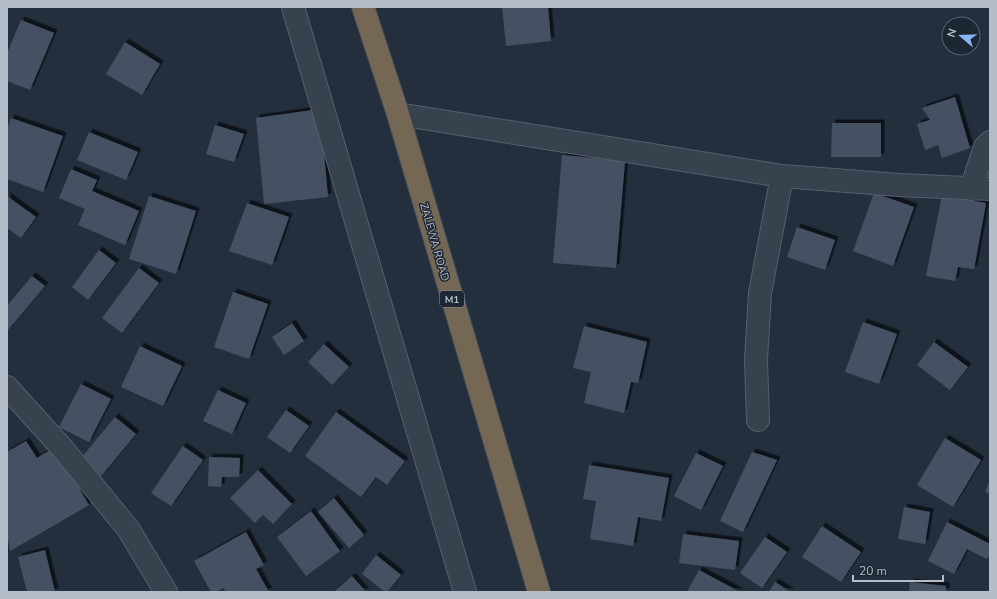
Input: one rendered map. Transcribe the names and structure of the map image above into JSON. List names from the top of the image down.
{
  "streets": {
    "highway": ["ZALEWA ROAD", "M1"]
  },
  "scale_bar": "20 m",
  "north": "left"
}
